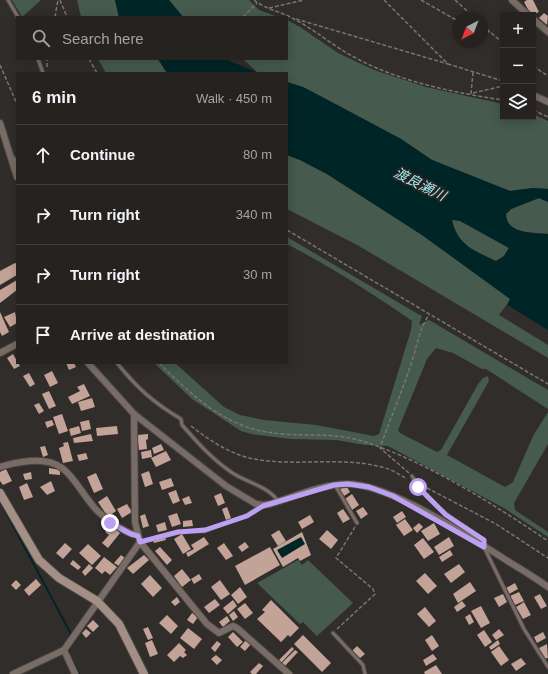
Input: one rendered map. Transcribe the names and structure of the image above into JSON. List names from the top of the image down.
{
  "water": ["渡良瀬川"],
  "north": "bottom left",
  "page": {
    "map_buttons": ["+", "−"],
    "search": "Search here",
    "heading": ["6 min", "Walk · 450 m"],
    "list": [
      ["Continue", "80 m"],
      ["Turn right", "340 m"],
      ["Turn right", "30 m"],
      "Arrive at destination"
    ]
  }
}
